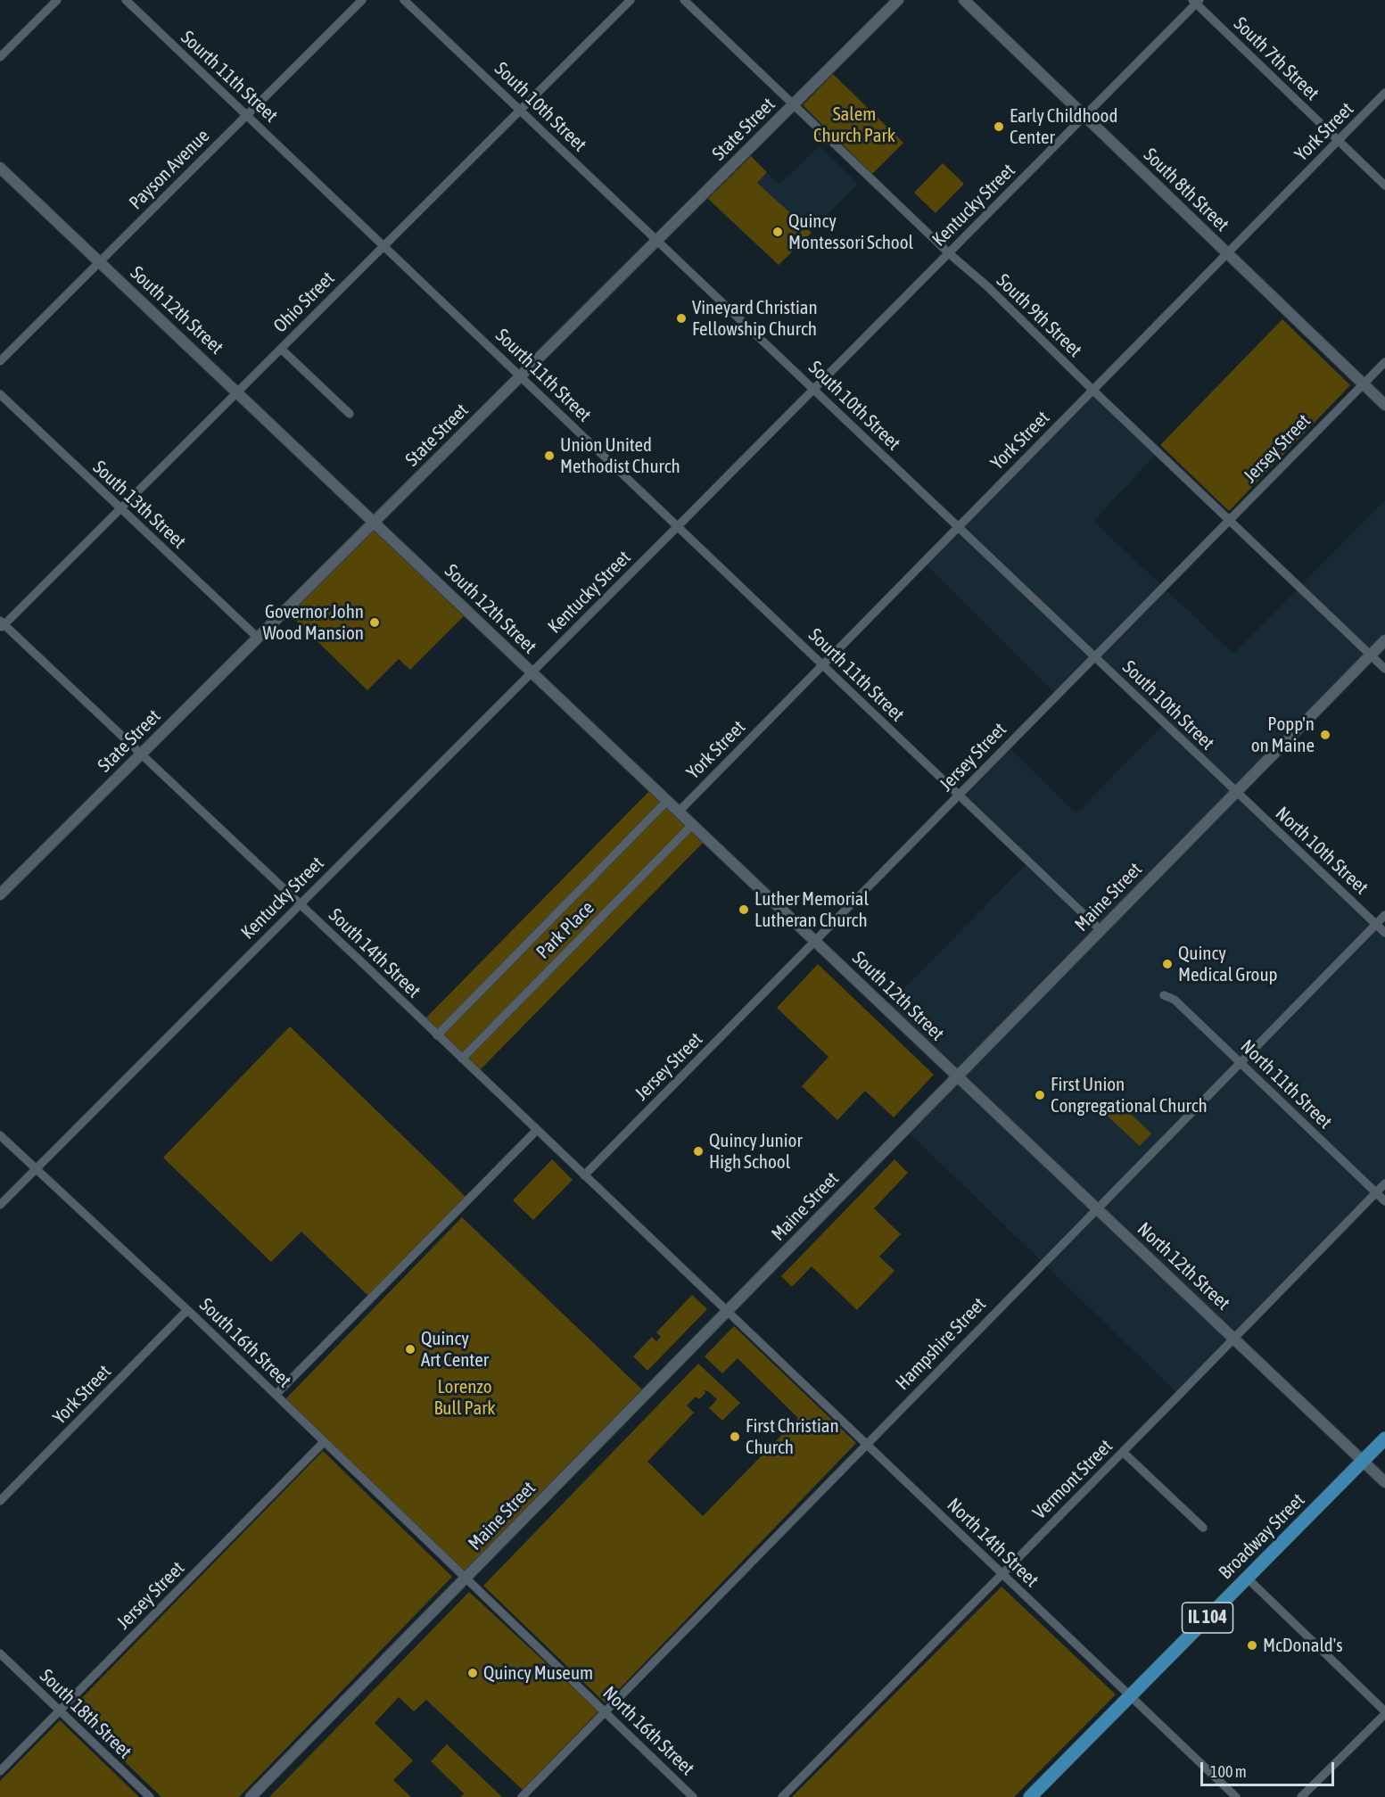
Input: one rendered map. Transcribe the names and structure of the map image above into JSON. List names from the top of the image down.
{
  "streets": {
    "main road": ["Broadway Street", "IL 104"],
    "street": [
      "South 7th Street",
      "Sourth 11th Street",
      "South 10th Street",
      "State Street",
      "York Street",
      "Payson Avenue",
      "South 8th Street",
      "Kentucky Street",
      "Ohio Street",
      "South 12th Street",
      "South 9th Street",
      "Jersey Street",
      "South 13th Street",
      "North 10th Street",
      "Maine Street",
      "Park Place",
      "South 14th Street",
      "North 11th Street",
      "North 12th Street",
      "South 16th Street",
      "Hampshire Street",
      "Vermont Street",
      "North 14th Street",
      "South 18th Street",
      "North 16th Street"
    ]
  },
  "crossings": [
    ["South 7th Street", "York Street"],
    ["South 7th Street", "Kentucky Street"],
    ["Sourth 11th Street", "State Street"],
    ["Sourth 11th Street", "York Street"],
    ["Sourth 11th Street", "Payson Avenue"],
    ["Sourth 11th Street", "Kentucky Street"],
    ["Sourth 11th Street", "Ohio Street"],
    ["Sourth 11th Street", "Jersey Street"],
    ["Sourth 11th Street", "Maine Street"],
    ["South 10th Street", "State Street"],
    ["South 10th Street", "York Street"],
    ["South 10th Street", "Kentucky Street"],
    ["South 10th Street", "Ohio Street"],
    ["South 10th Street", "Jersey Street"],
    ["South 10th Street", "North 10th Street"],
    ["South 10th Street", "Maine Street"],
    ["State Street", "South 12th Street"],
    ["State Street", "South 9th Street"],
    ["State Street", "South 13th Street"],
    ["State Street", "South 14th Street"],
    ["York Street", "South 8th Street"],
    ["York Street", "South 12th Street"],
    ["York Street", "South 9th Street"],
    ["York Street", "South 16th Street"],
    ["Payson Avenue", "South 12th Street"],
    ["South 8th Street", "Kentucky Street"],
    ["South 8th Street", "Jersey Street"],
    ["Kentucky Street", "South 12th Street"],
    ["Kentucky Street", "South 9th Street"],
    ["Kentucky Street", "South 14th Street"],
    ["Kentucky Street", "South 16th Street"],
    ["Ohio Street", "South 12th Street"],
    ["Ohio Street", "South 13th Street"],
    ["Ohio Street", "South 14th Street"],
    ["South 12th Street", "Jersey Street"],
    ["South 12th Street", "Maine Street"],
    ["South 12th Street", "Park Place"],
    ["South 12th Street", "North 12th Street"],
    ["South 9th Street", "Jersey Street"],
    ["South 9th Street", "Maine Street"],
    ["Jersey Street", "South 14th Street"],
    ["Jersey Street", "South 16th Street"],
    ["Jersey Street", "South 18th Street"],
    ["North 10th Street", "Maine Street"],
    ["North 10th Street", "Hampshire Street"],
    ["Maine Street", "South 14th Street"],
    ["Maine Street", "North 12th Street"],
    ["Maine Street", "South 16th Street"],
    ["Maine Street", "North 14th Street"],
    ["Maine Street", "North 16th Street"],
    ["Park Place", "South 14th Street"],
    ["South 14th Street", "North 14th Street"],
    ["North 11th Street", "Hampshire Street"],
    ["North 11th Street", "Vermont Street"],
    ["North 12th Street", "Hampshire Street"],
    ["North 12th Street", "Vermont Street"],
    ["North 12th Street", "Broadway Street"],
    ["South 16th Street", "North 16th Street"],
    ["Hampshire Street", "North 14th Street"],
    ["Hampshire Street", "North 16th Street"],
    ["Vermont Street", "North 14th Street"],
    ["Broadway Street", "North 14th Street"]
  ],
  "parks": ["Salem Church Park", "Lorenzo Bull Park"],
  "places": [
    "Early Childhood Center",
    "Quincy Montessori School",
    "Vineyard Christian Fellowship Church",
    "Union United Methodist Church",
    "Governor John Wood Mansion",
    "Popp'n on Maine",
    "Luther Memorial Lutheran Church",
    "Quincy Medical Group",
    "First Union Congregational Church",
    "Quincy Junior High School",
    "Quincy Art Center",
    "First Christian Church",
    "McDonald's",
    "Quincy Museum"
  ],
  "scale_bar": "100 m"
}
